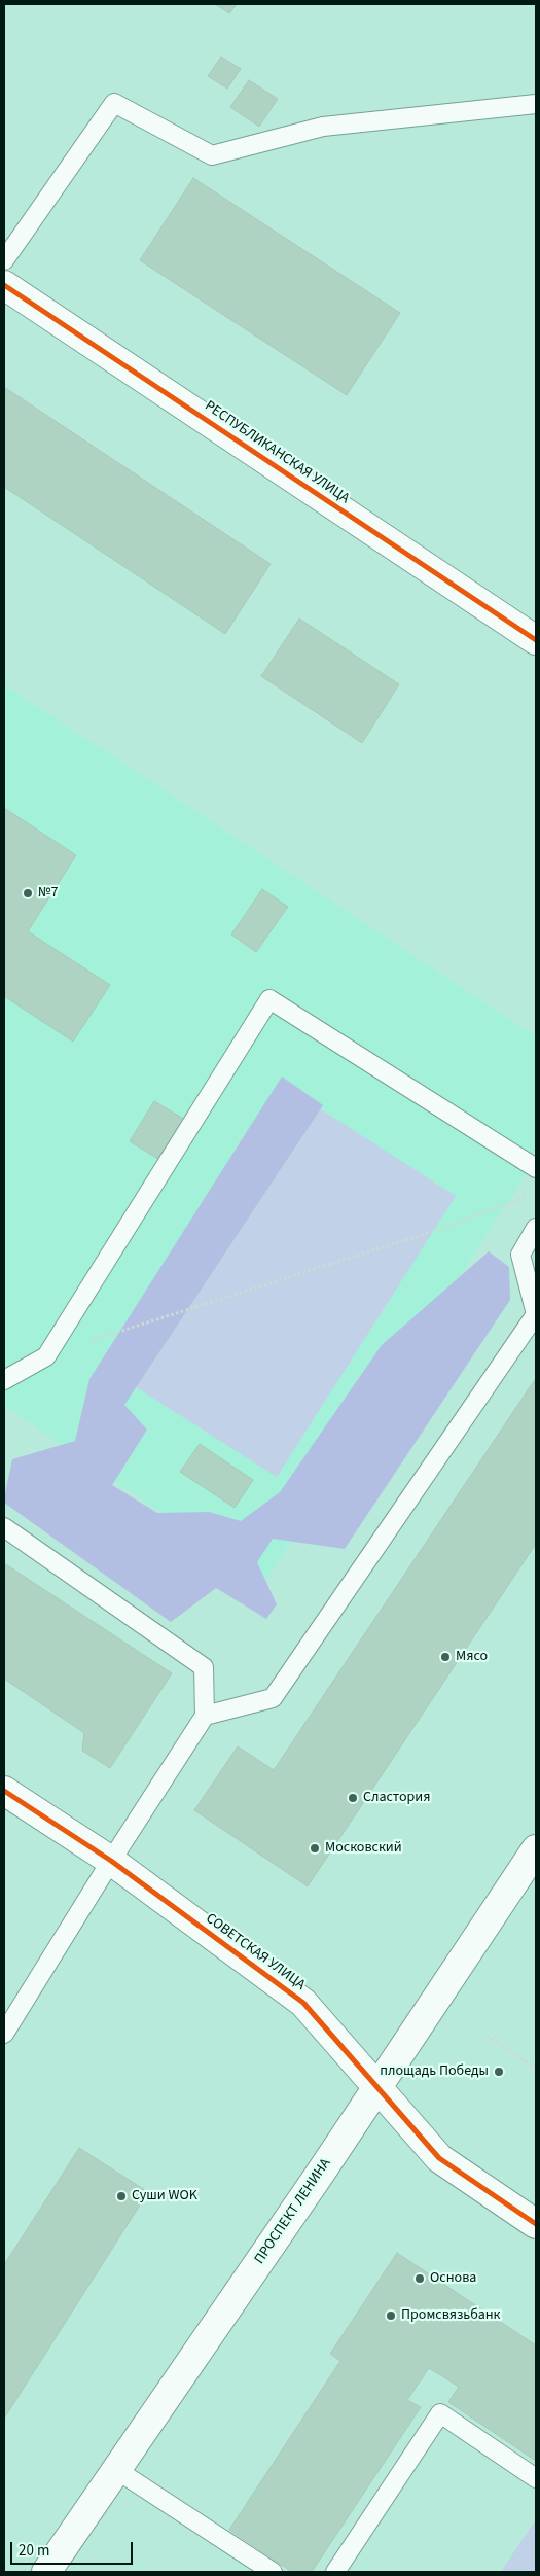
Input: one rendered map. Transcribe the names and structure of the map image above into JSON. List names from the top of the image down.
{
  "streets": {
    "street": ["РЕСПУБЛИКАНСКАЯ УЛИЦА", "СОВЕТСКАЯ УЛИЦА", "ПРОСПЕКТ ЛЕНИНА"]
  },
  "crossings": [
    ["СОВЕТСКАЯ УЛИЦА", "ПРОСПЕКТ ЛЕНИНА"]
  ],
  "places": [
    "№7",
    "Мясо",
    "Сластория",
    "Московский",
    "площадь Победы",
    "Суши WOK",
    "Основа",
    "Промсвязьбанк"
  ],
  "scale_bar": "20 m"
}
